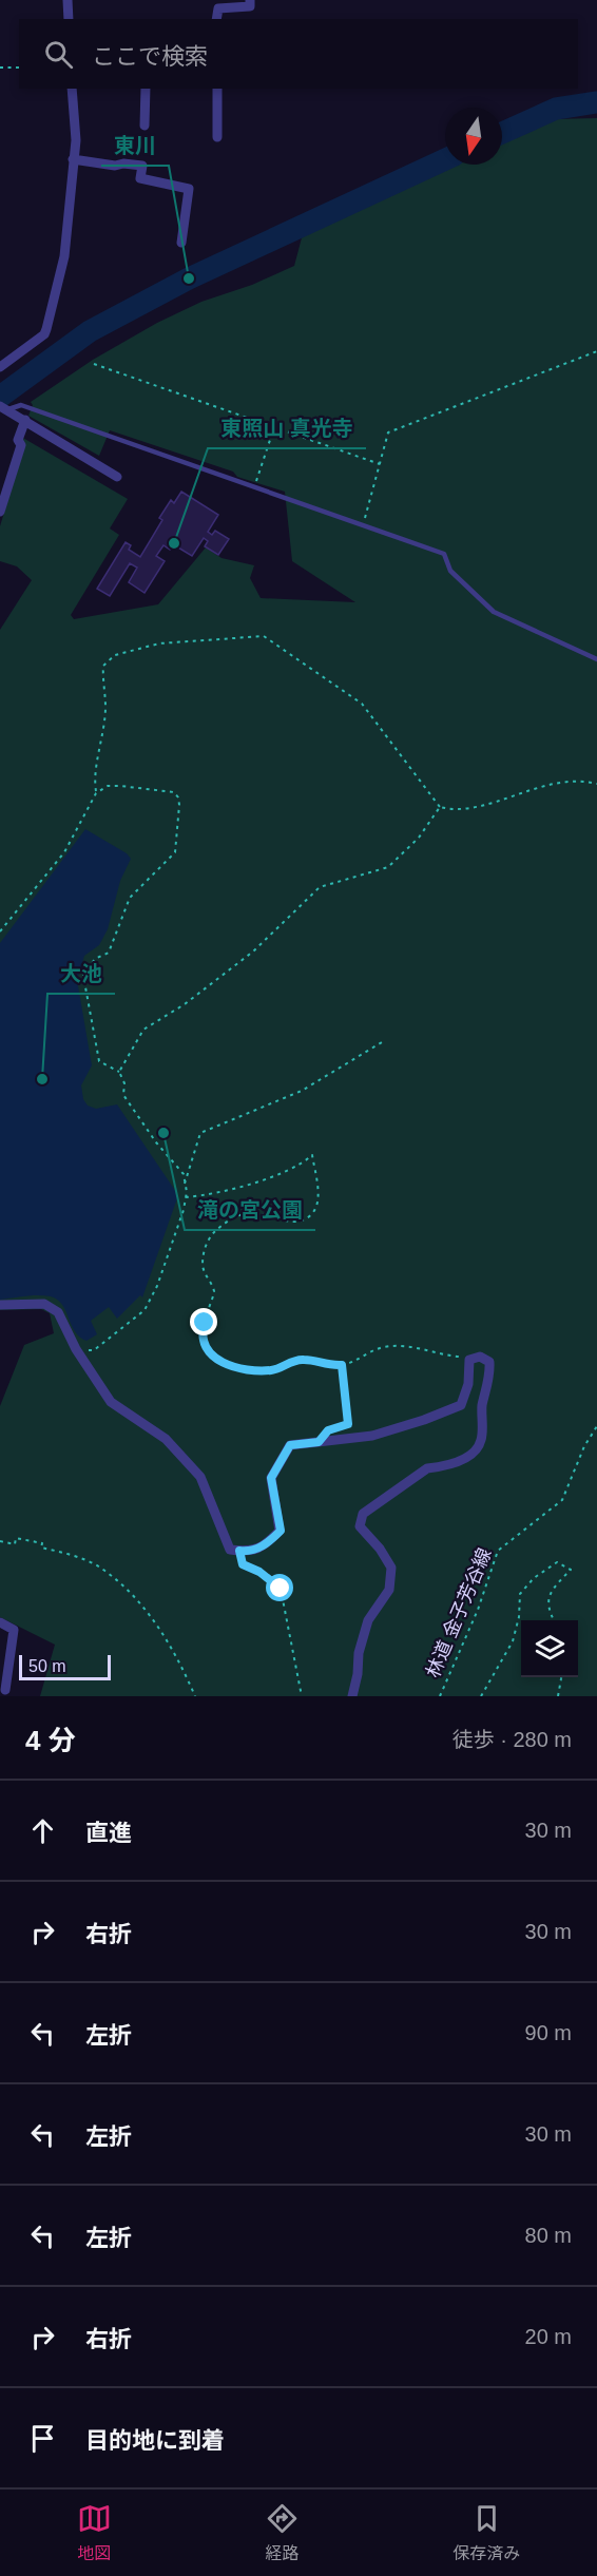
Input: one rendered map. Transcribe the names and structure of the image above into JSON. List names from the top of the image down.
{
  "streets": {
    "path": ["林道 金子芳谷線"]
  },
  "places": [
    "東川",
    "東照山 真光寺",
    "大池",
    "滝の宮公園"
  ],
  "scale_bar": "50 m",
  "north": "bottom",
  "page": {
    "search": "ここで検索",
    "scale": "50 m",
    "heading": ["4 分", "徒歩 · 280 m"],
    "list": [
      ["直進", "30 m"],
      ["右折", "30 m"],
      ["左折", "90 m"],
      ["左折", "30 m"],
      ["左折", "80 m"],
      ["右折", "20 m"],
      "目的地に到着"
    ],
    "nav": ["地図", "経路", "保存済み"]
  }
}
